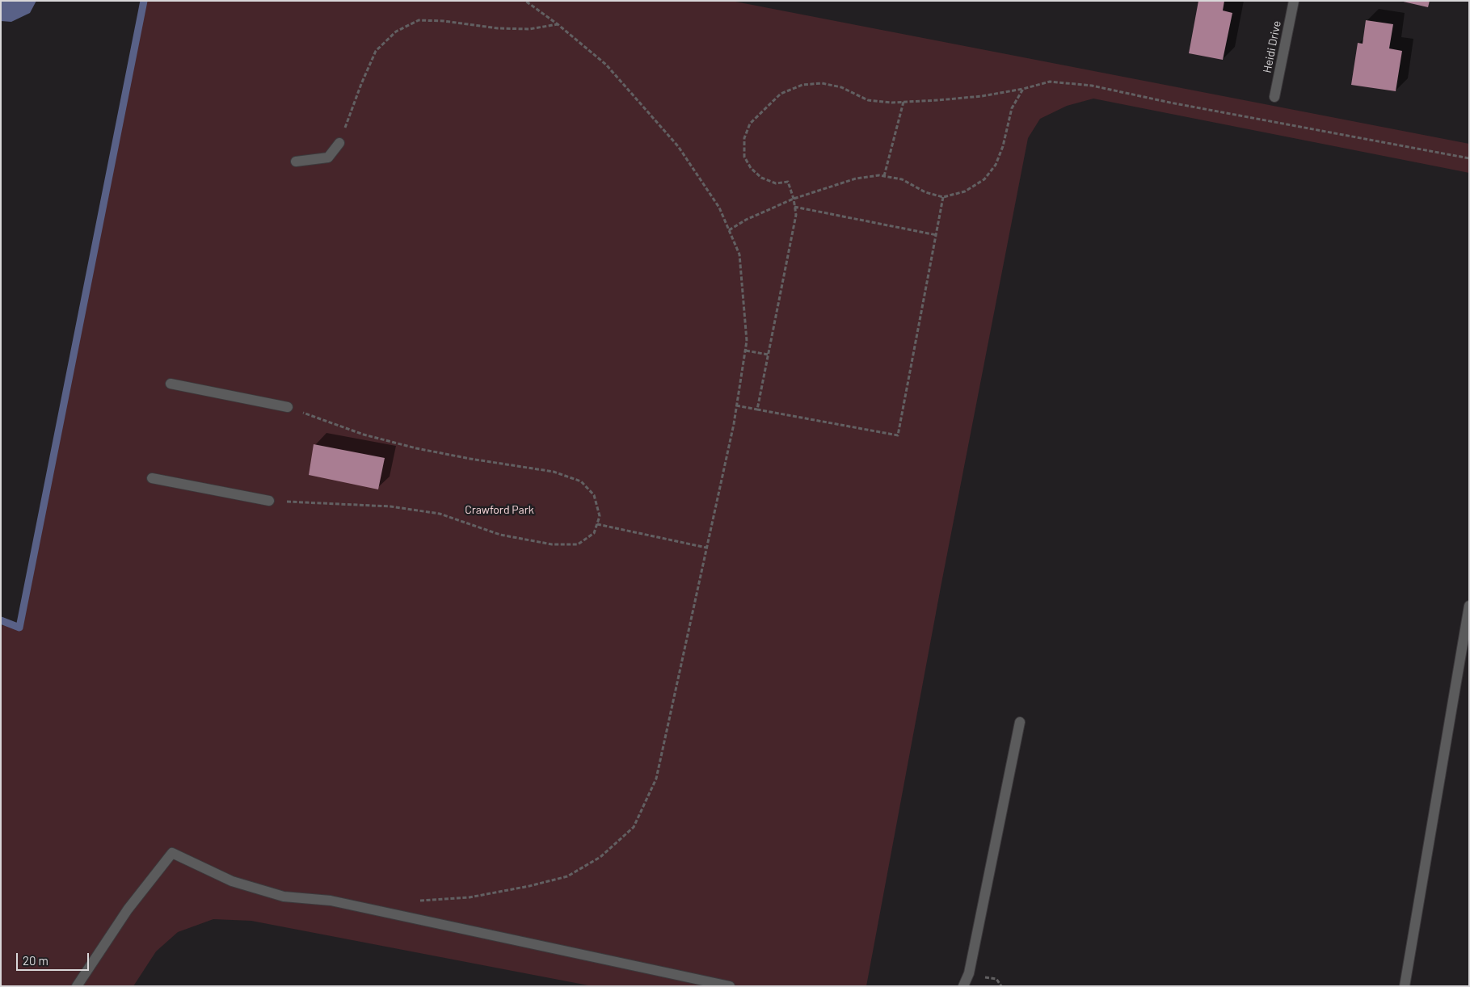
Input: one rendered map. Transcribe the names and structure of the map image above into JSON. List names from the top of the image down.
{
  "streets": {
    "street": ["Heidi Drive"]
  },
  "parks": ["Crawford Park"],
  "scale_bar": "20 m"
}
